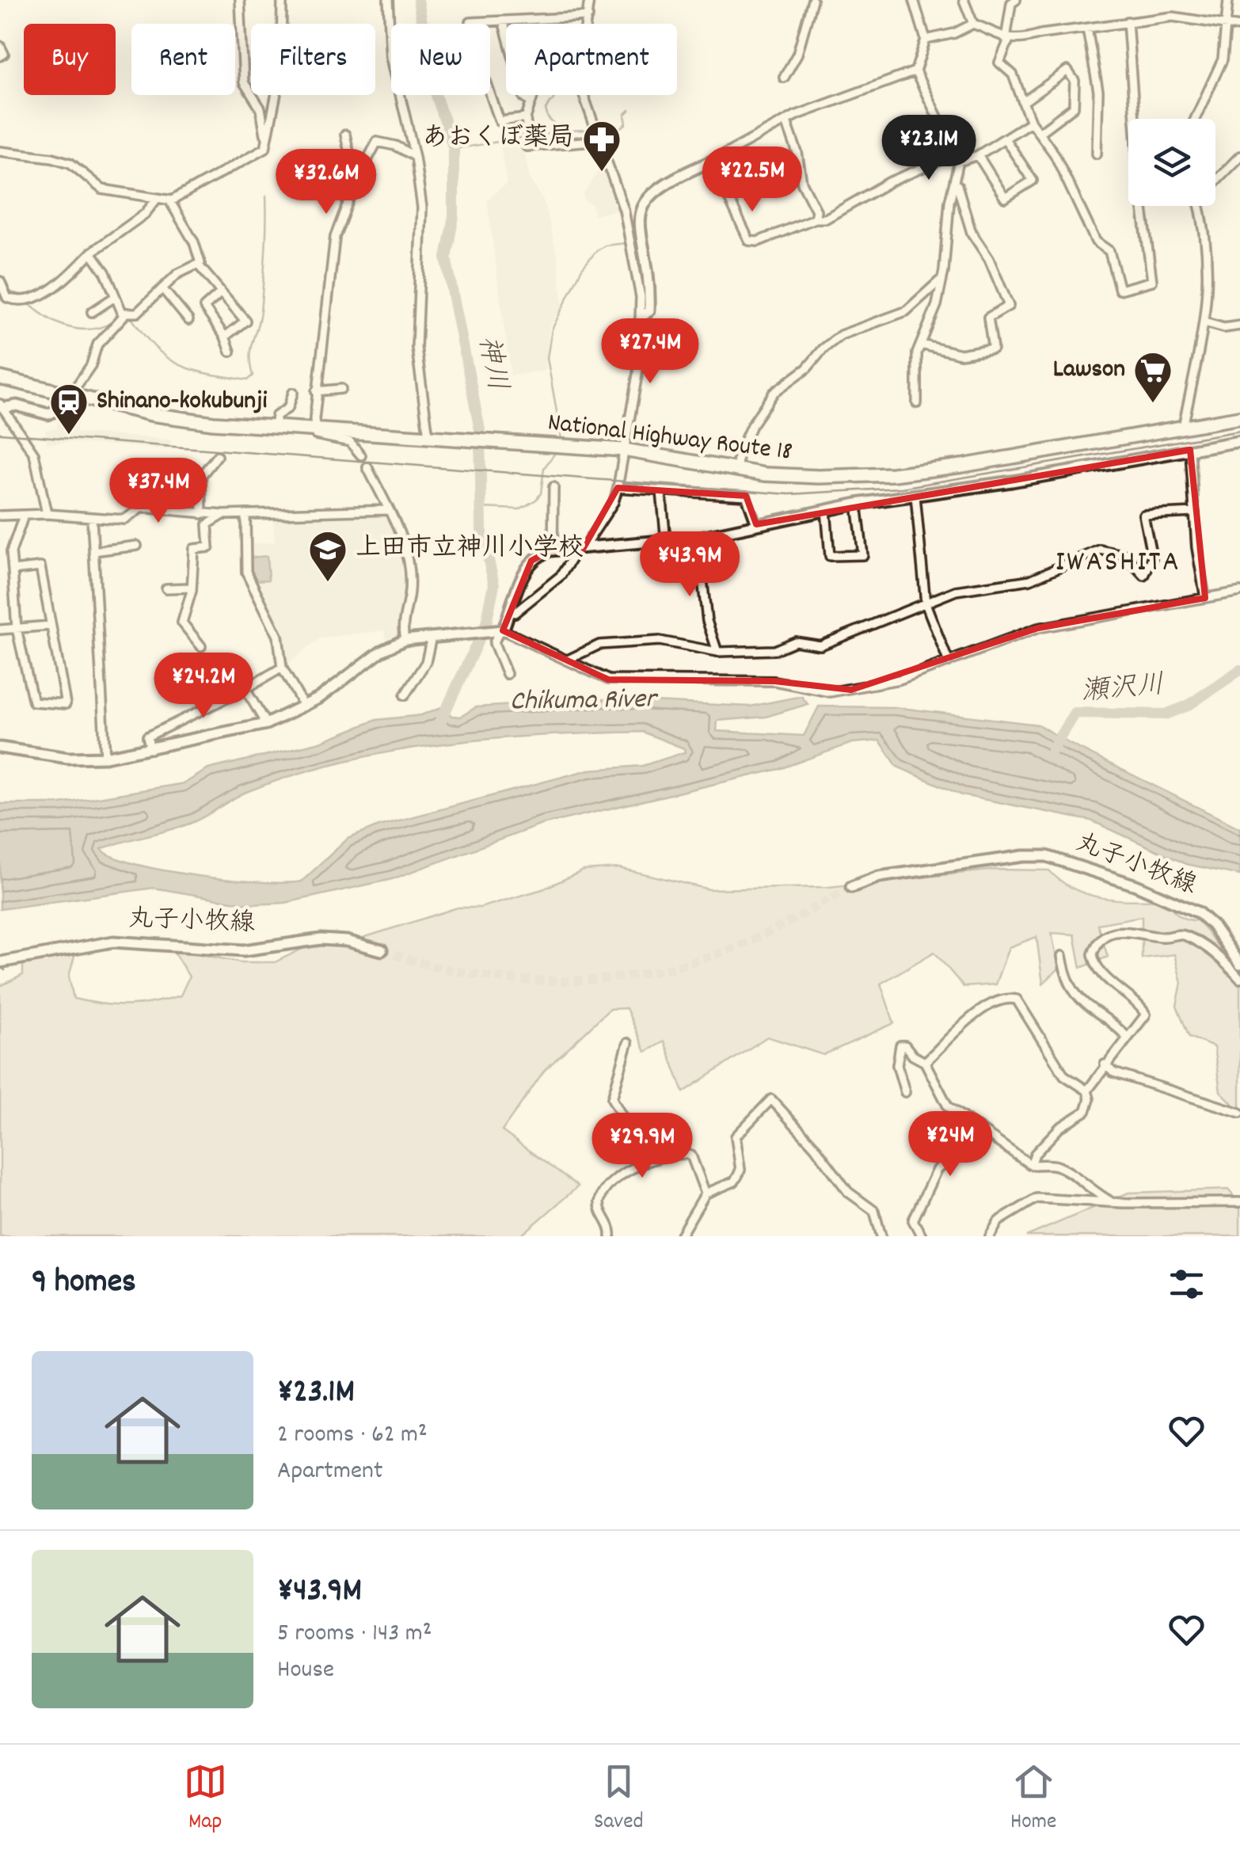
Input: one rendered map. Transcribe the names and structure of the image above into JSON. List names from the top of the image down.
{
  "streets": {
    "highway": ["National Highway Route 18"],
    "street": ["丸子小牧線"]
  },
  "districts": ["IWASHITA"],
  "water": ["神川", "瀬沢川", "Chikuma River"],
  "places": {
    "pharmacy": ["あおくぼ薬局"],
    "supermarket": ["Lawson"],
    "station": ["Shinano-kokubunji"],
    "school or university": ["上田市立神川小学校"]
  },
  "page": {
    "chip": [
      "Buy",
      "Rent",
      "Filters",
      "New",
      "Apartment"
    ],
    "price": [
      "¥23.1M",
      "¥22.5M",
      "¥32.6M",
      "¥27.4M",
      "¥37.4M",
      "¥43.9M",
      "¥24.2M",
      "¥24M",
      "¥29.9M"
    ],
    "heading": "9 homes",
    "list": [
      {
        "name": "¥23.1M",
        "note": "2 rooms · 62 m² · Apartment"
      },
      {
        "name": "¥43.9M",
        "note": "5 rooms · 143 m² · House"
      }
    ],
    "tabs": ["Map", "Saved", "Home"]
  }
}
